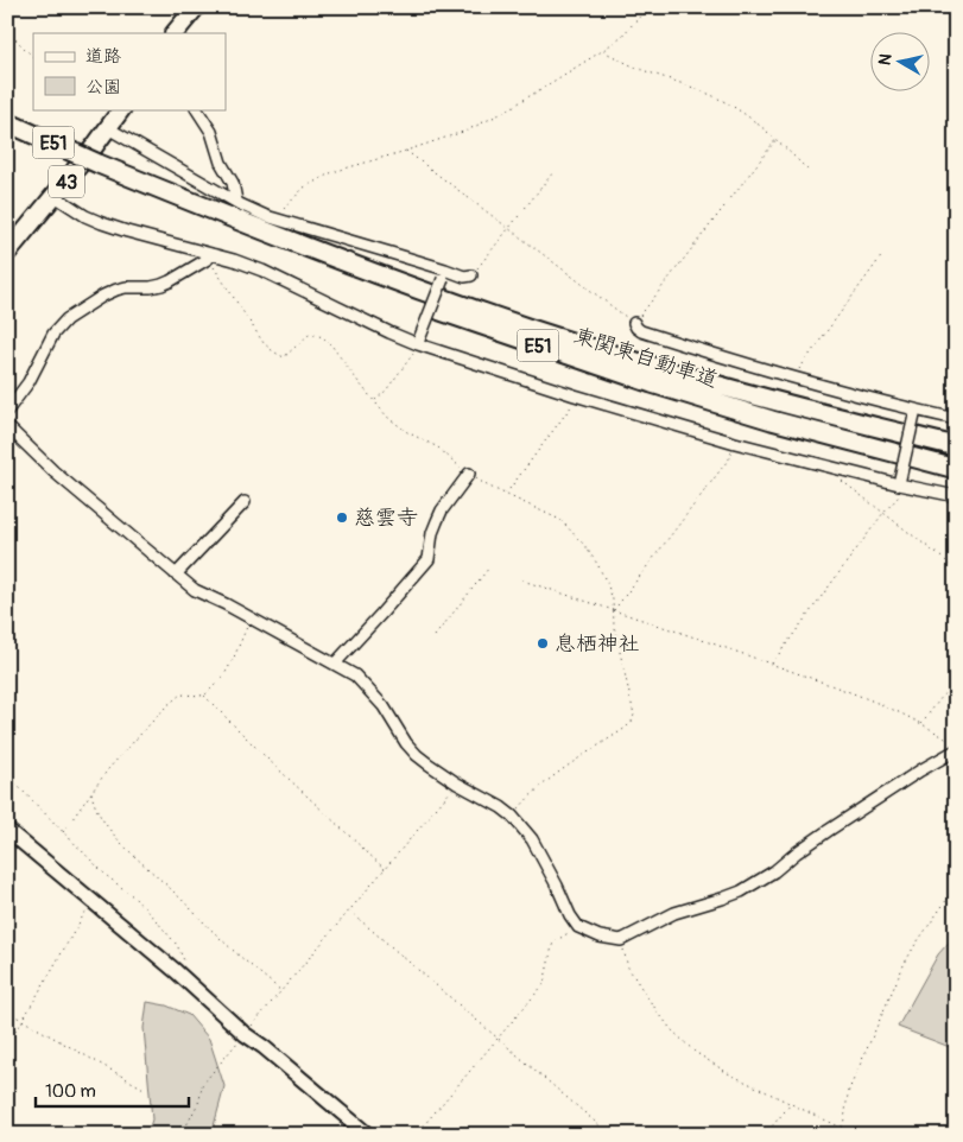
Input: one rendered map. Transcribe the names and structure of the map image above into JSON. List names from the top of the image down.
{
  "streets": {
    "highway": ["E51", "東関東自動車道"],
    "main road": ["43"]
  },
  "places": ["慈雲寺", "息栖神社"],
  "legend": ["道路", "公園"],
  "scale_bar": "100 m",
  "north": "left"
}
